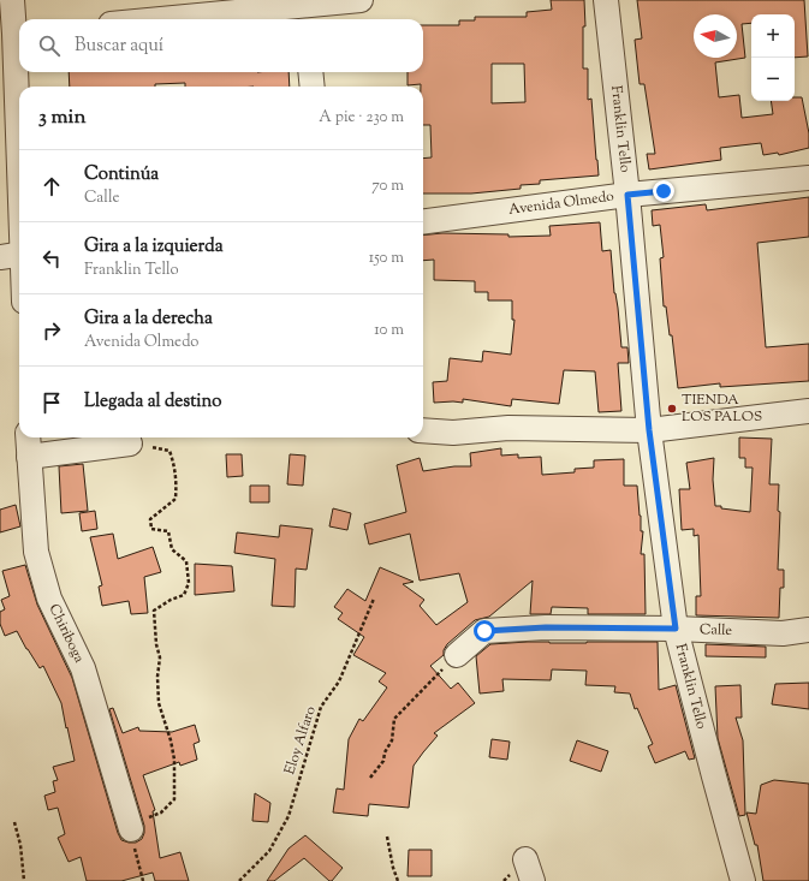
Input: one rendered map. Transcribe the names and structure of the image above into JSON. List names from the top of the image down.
{
  "streets": {
    "street": [
      "Franklin Tello",
      "Avenida Olmedo",
      "Calle",
      "Chiriboga"
    ],
    "path": ["Eloy Alfaro"]
  },
  "crossings": [
    ["Franklin Tello", "Avenida Olmedo"],
    ["Franklin Tello", "Calle"]
  ],
  "places": ["TIENDA LOS PALOS"],
  "north": "left",
  "page": {
    "map_buttons": ["+", "−"],
    "search": "Buscar aquí",
    "heading": ["3 min", "A pie · 230 m"],
    "list": [
      ["Continúa", "Calle", "70 m"],
      ["Gira a la izquierda", "Franklin Tello", "150 m"],
      ["Gira a la derecha", "Avenida Olmedo", "10 m"],
      "Llegada al destino"
    ]
  }
}
